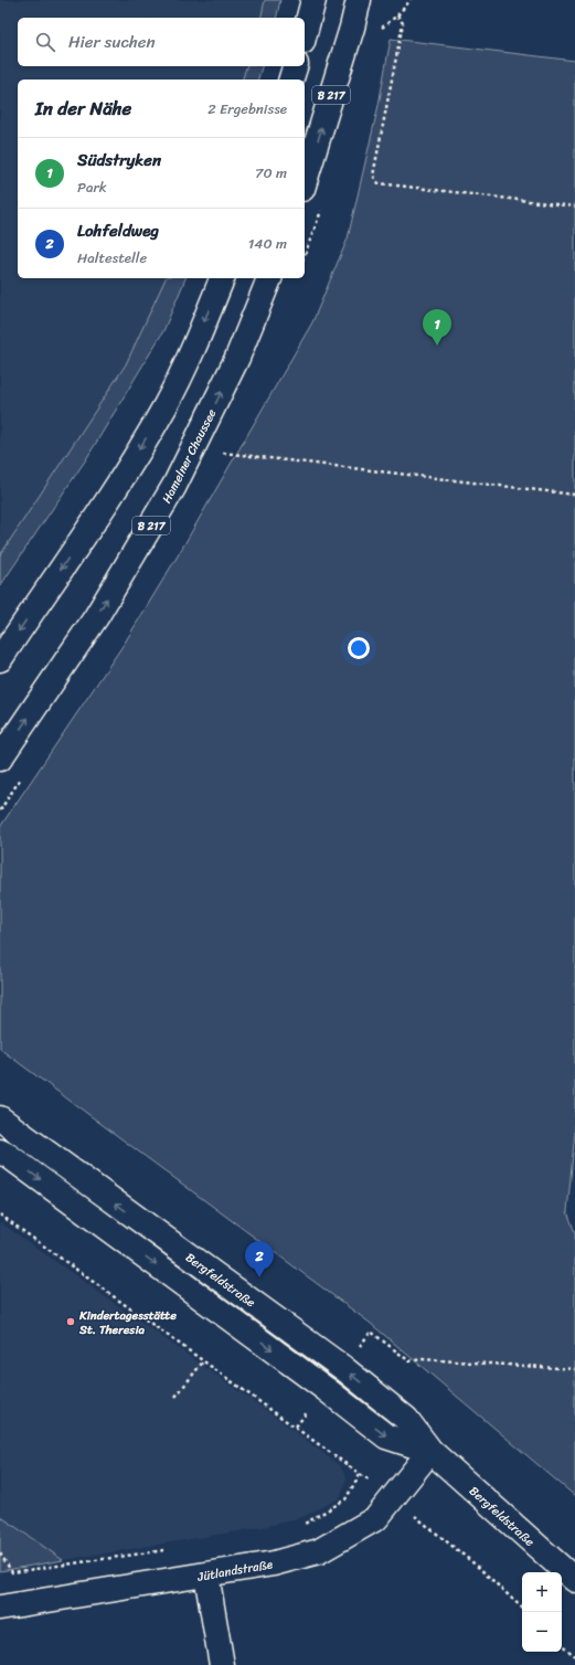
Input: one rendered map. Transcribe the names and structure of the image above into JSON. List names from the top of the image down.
{
  "streets": {
    "street": [
      "B 217",
      "Hamelner Chaussee",
      "Bergfeldstraße",
      "Jütlandstraße"
    ]
  },
  "crossings": [
    ["Bergfeldstraße", "Jütlandstraße"]
  ],
  "places": ["Kindertagesstätte St. Theresia"],
  "page": {
    "search": "Hier suchen",
    "heading": ["In der Nähe", "2 Ergebnisse"],
    "list": [
      {
        "mark": "1",
        "name": "Südstryken",
        "note": "Park",
        "value": "70 m"
      },
      {
        "mark": "2",
        "name": "Lohfeldweg",
        "note": "Haltestelle",
        "value": "140 m"
      }
    ],
    "pins": ["1", "2"],
    "map_buttons": ["+", "−"]
  }
}
